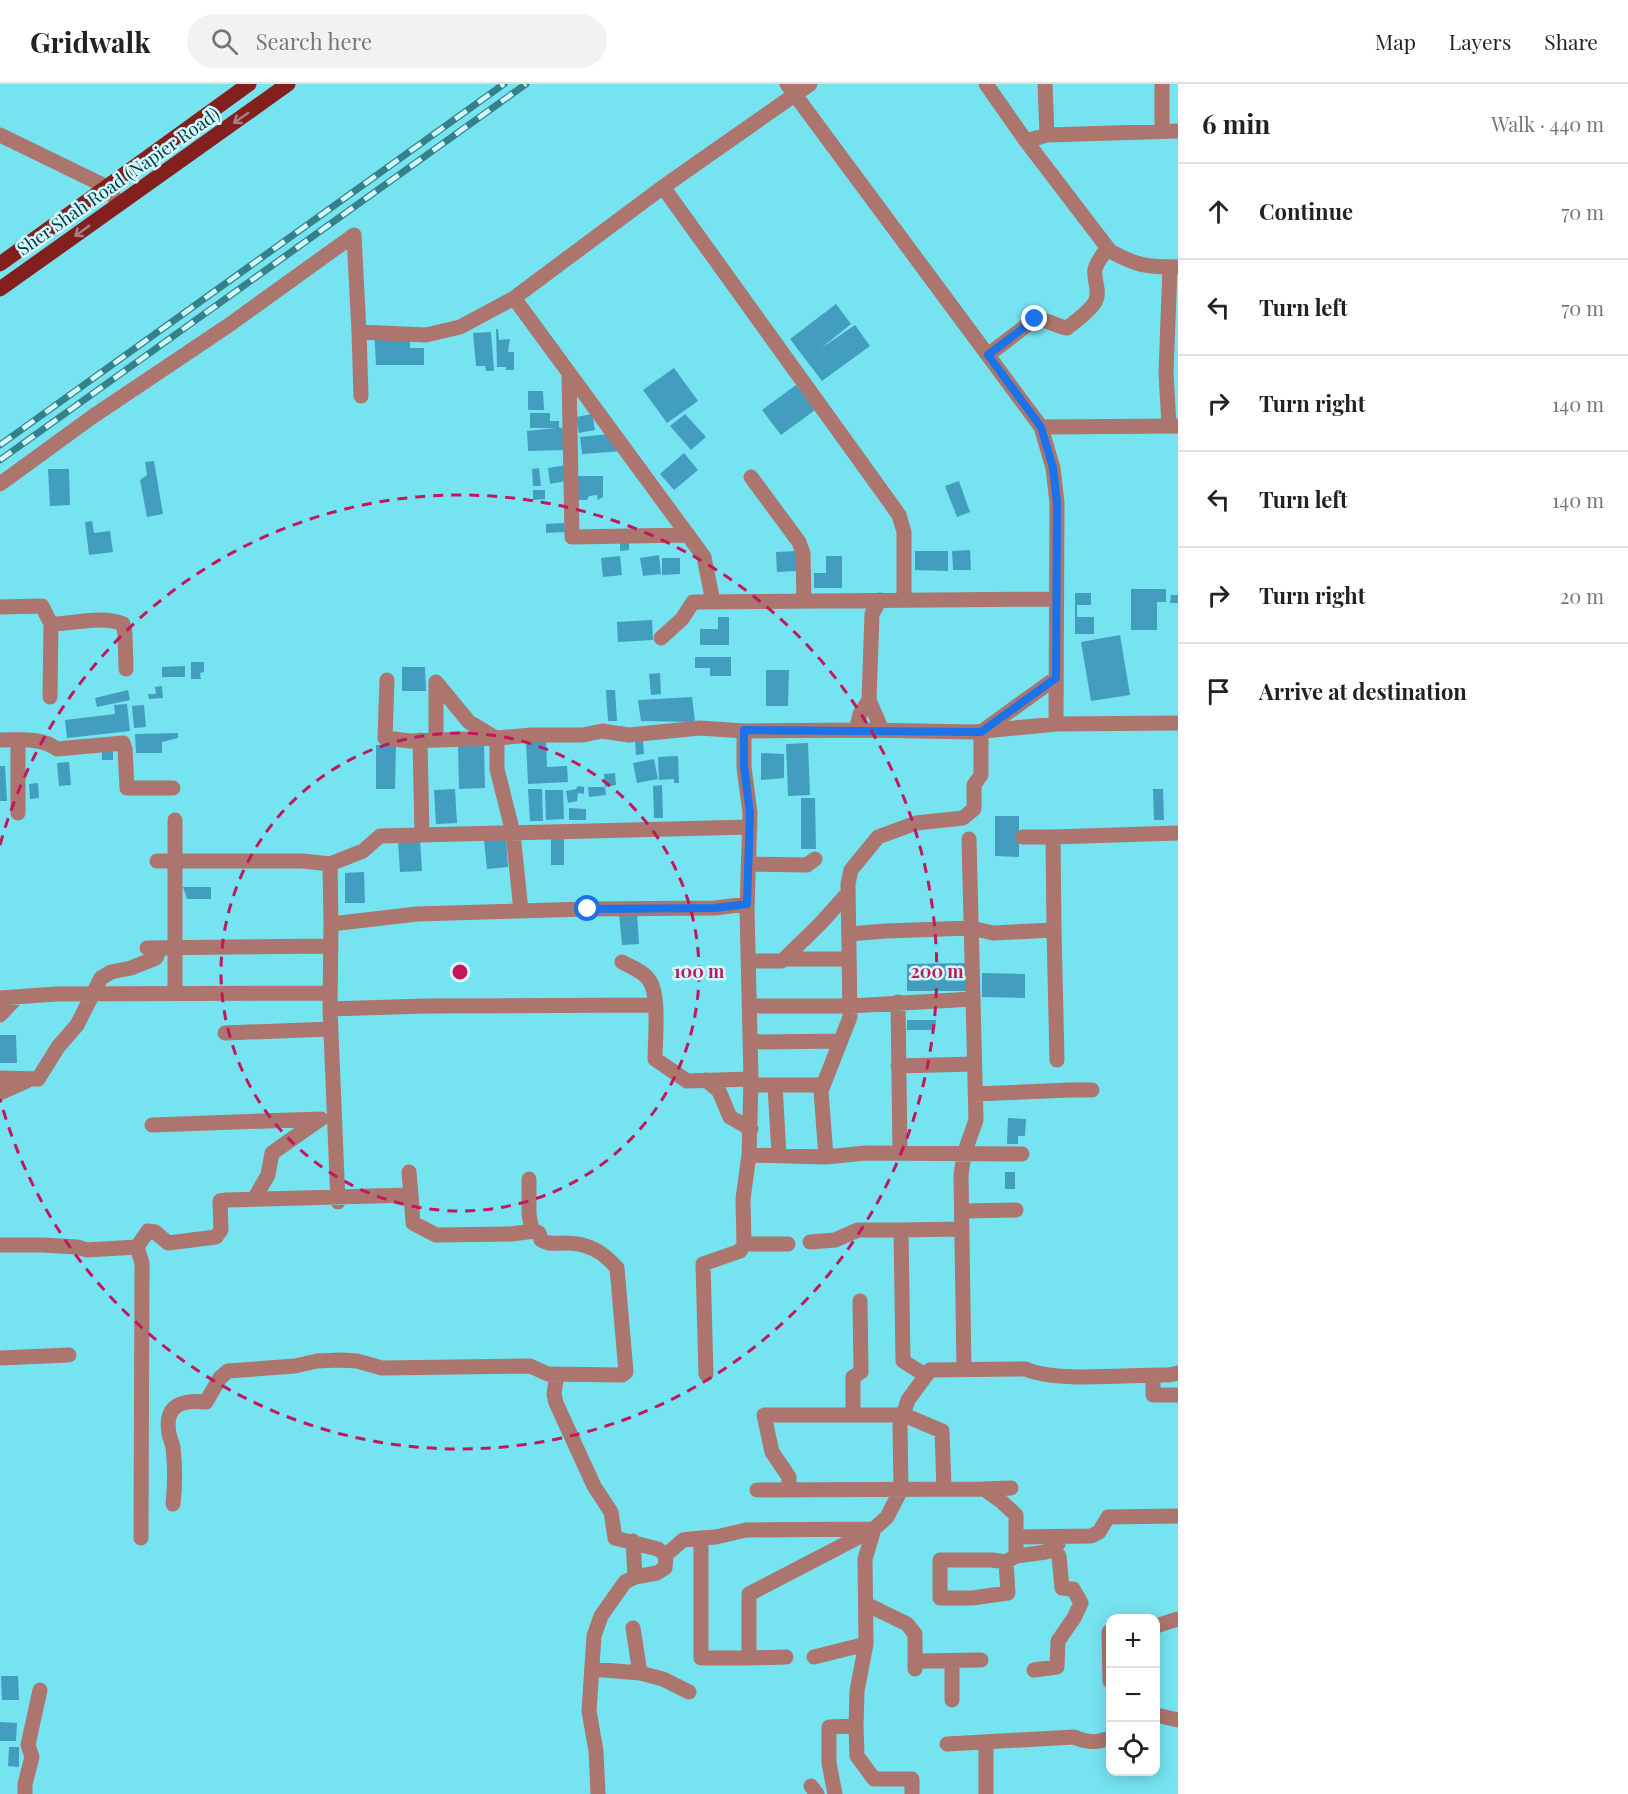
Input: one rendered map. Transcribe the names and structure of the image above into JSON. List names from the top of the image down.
{
  "streets": {
    "main road": ["Sher Shah Road (Napier Road)"]
  },
  "page": {
    "header": "Gridwalk",
    "search": "Search here",
    "nav": ["Map", "Layers", "Share"],
    "heading": ["6 min", "Walk · 440 m"],
    "list": [
      ["Continue", "70 m"],
      ["Turn left", "70 m"],
      ["Turn right", "140 m"],
      ["Turn left", "140 m"],
      ["Turn right", "20 m"],
      "Arrive at destination"
    ],
    "map_buttons": ["+", "−"]
  },
  "rings": ["100 m", "200 m"]
}
